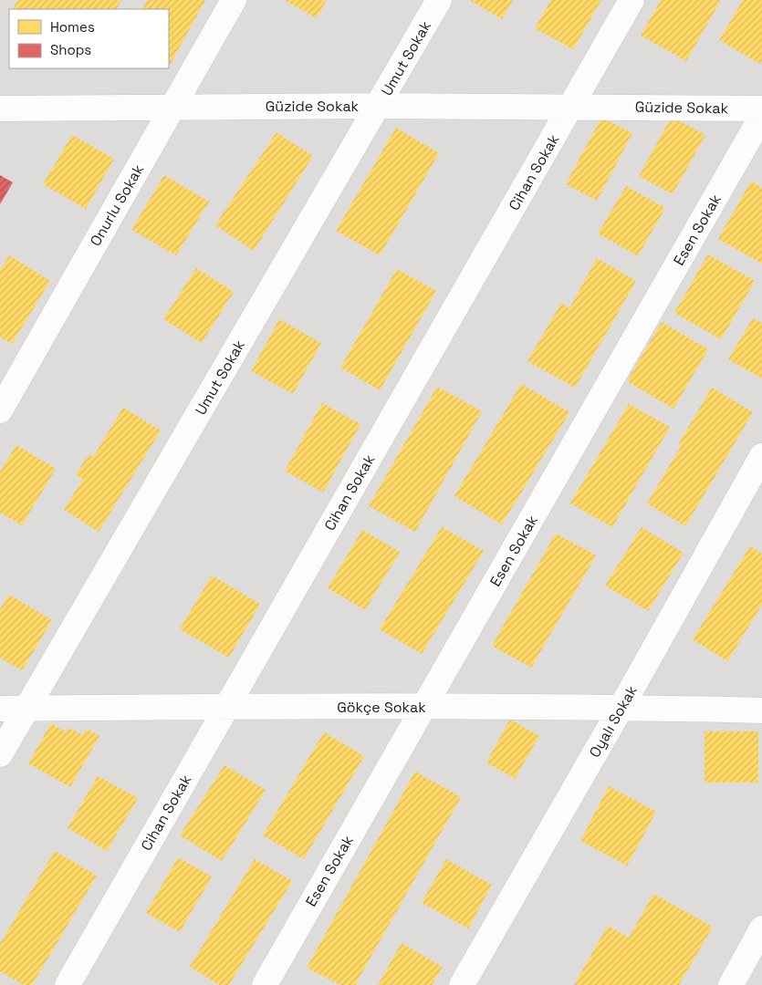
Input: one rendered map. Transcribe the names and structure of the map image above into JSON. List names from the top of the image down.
{
  "streets": {
    "street": [
      "Umut Sokak",
      "Güzide Sokak",
      "Cihan Sokak",
      "Onurlu Sokak",
      "Esen Sokak",
      "Gökçe Sokak",
      "Oyalı Sokak"
    ]
  },
  "crossings": [
    ["Umut Sokak", "Güzide Sokak"],
    ["Umut Sokak", "Gökçe Sokak"],
    ["Güzide Sokak", "Cihan Sokak"],
    ["Güzide Sokak", "Onurlu Sokak"],
    ["Cihan Sokak", "Gökçe Sokak"],
    ["Esen Sokak", "Gökçe Sokak"],
    ["Gökçe Sokak", "Oyalı Sokak"]
  ],
  "legend": ["Homes", "Shops"]
}
